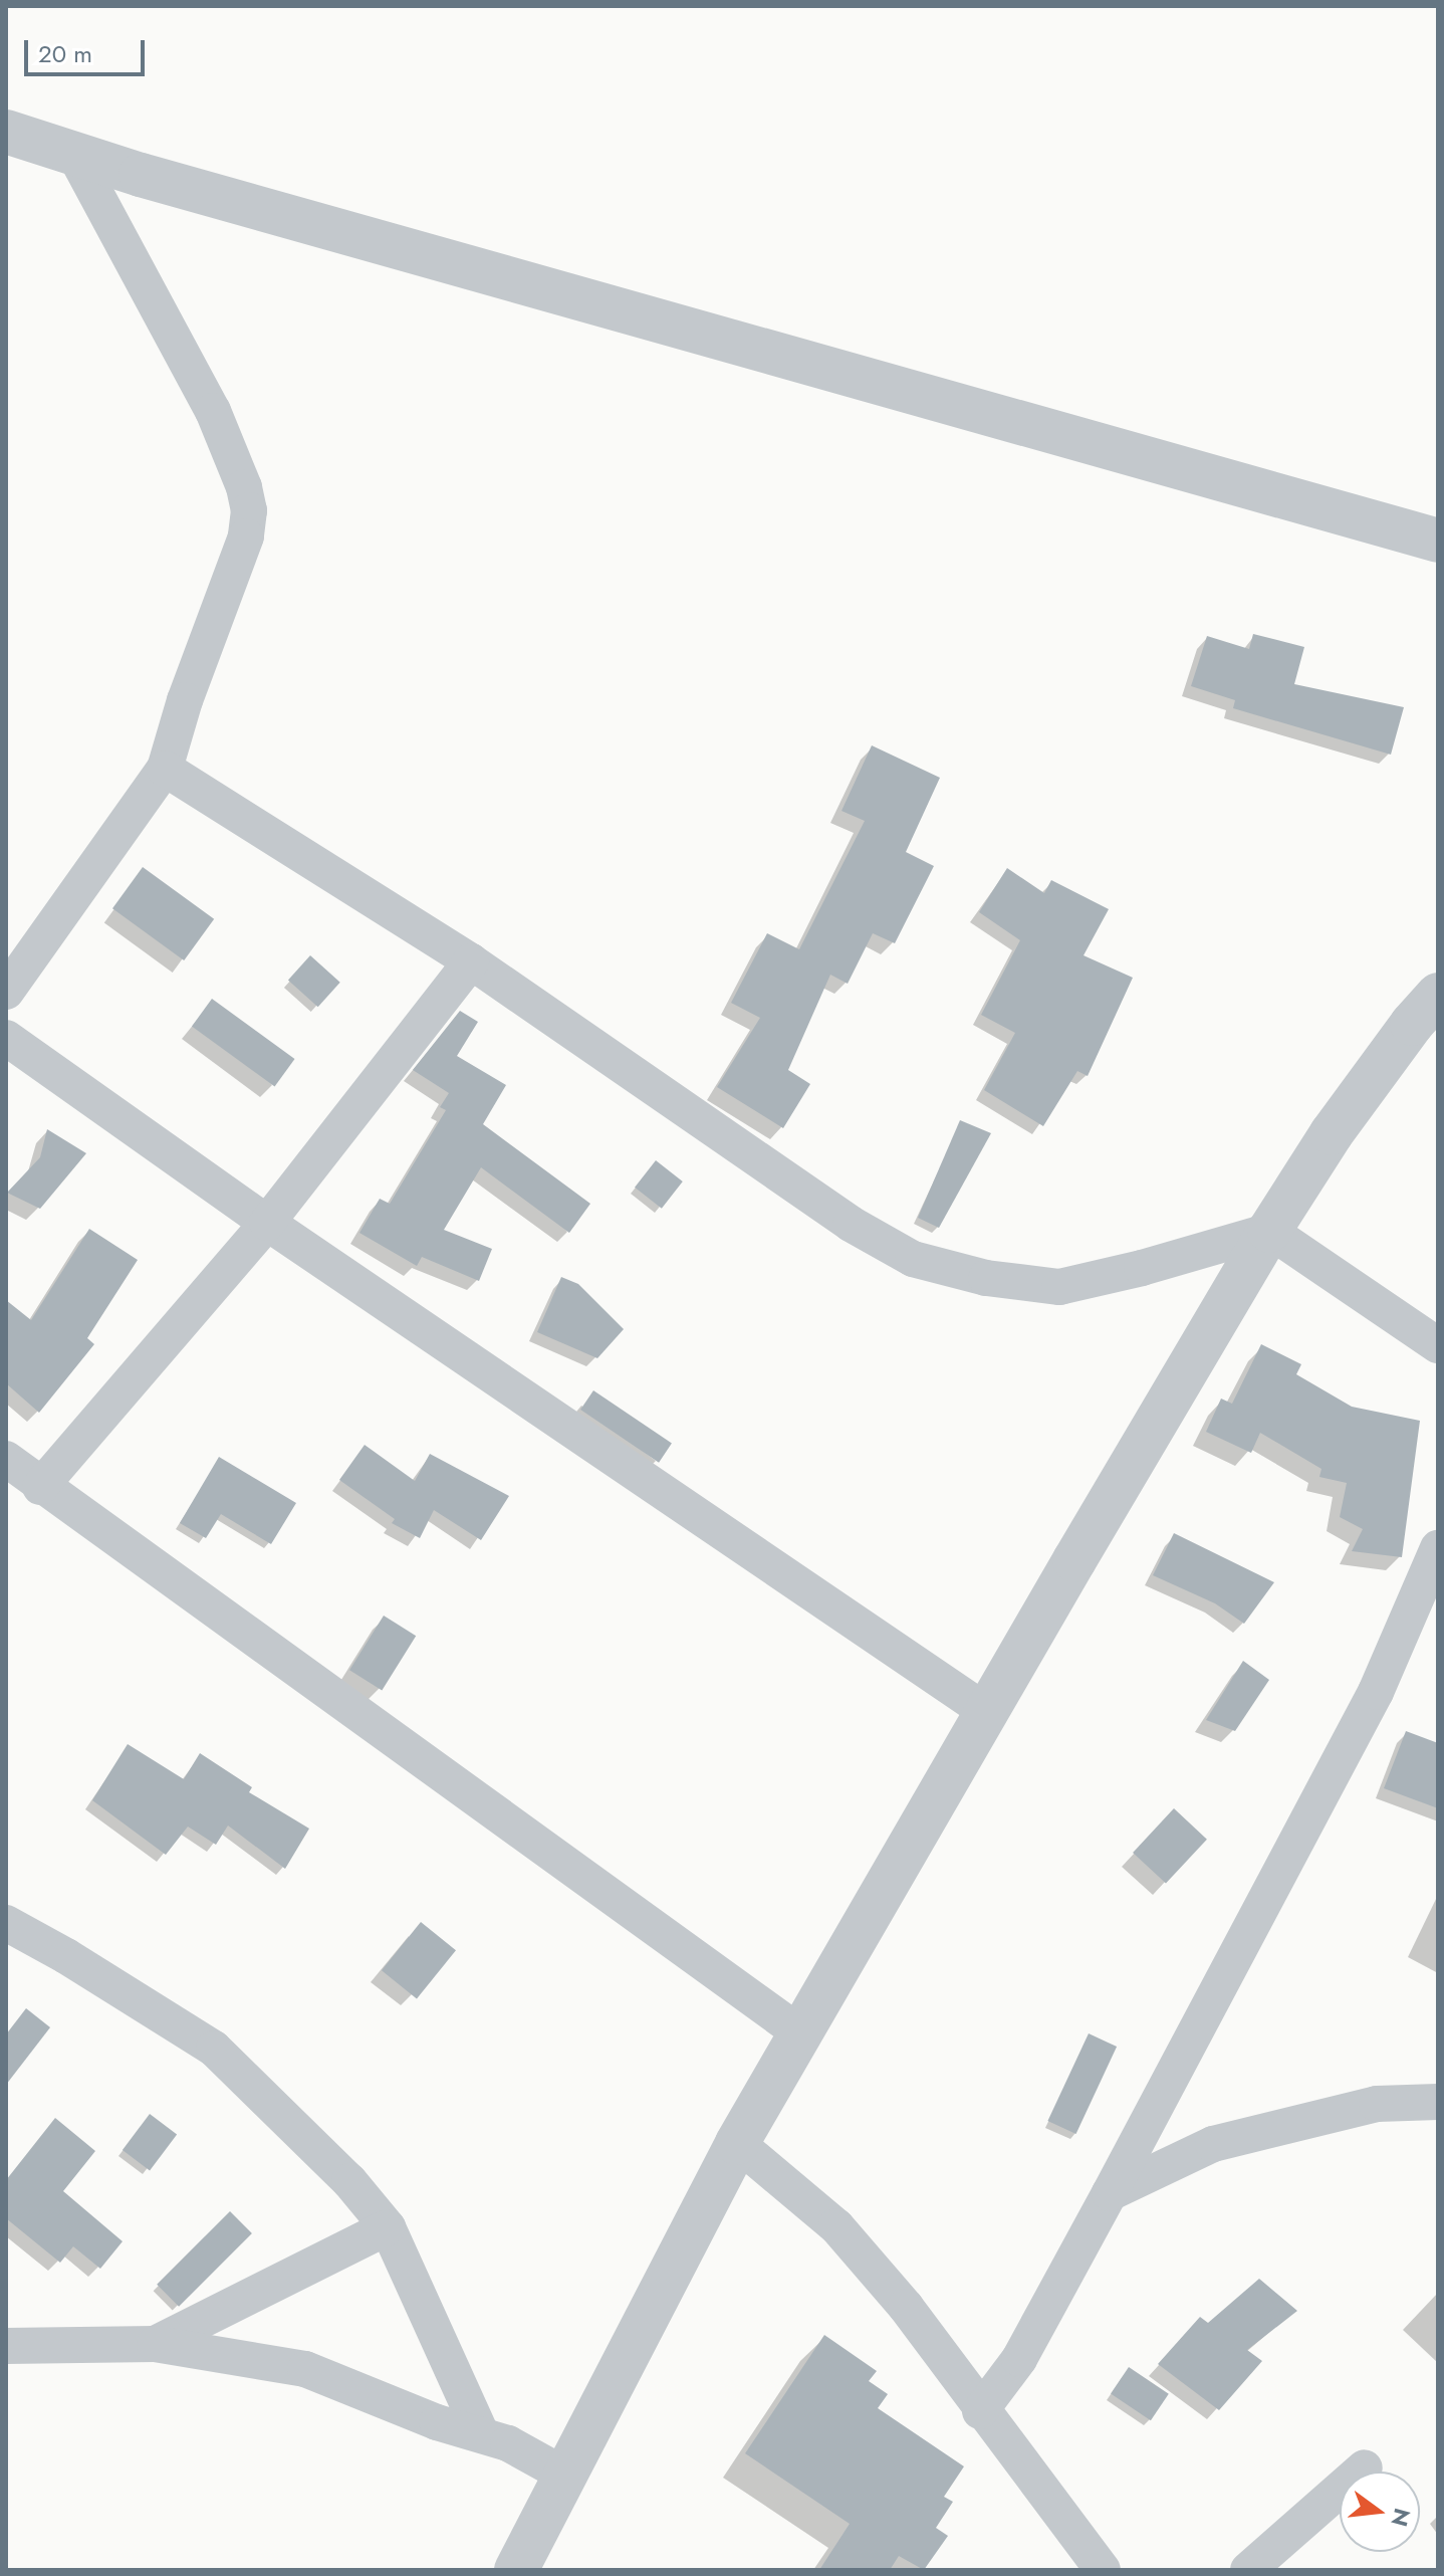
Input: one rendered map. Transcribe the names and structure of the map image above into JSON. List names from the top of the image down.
{
  "scale_bar": "20 m",
  "north": "right"
}
